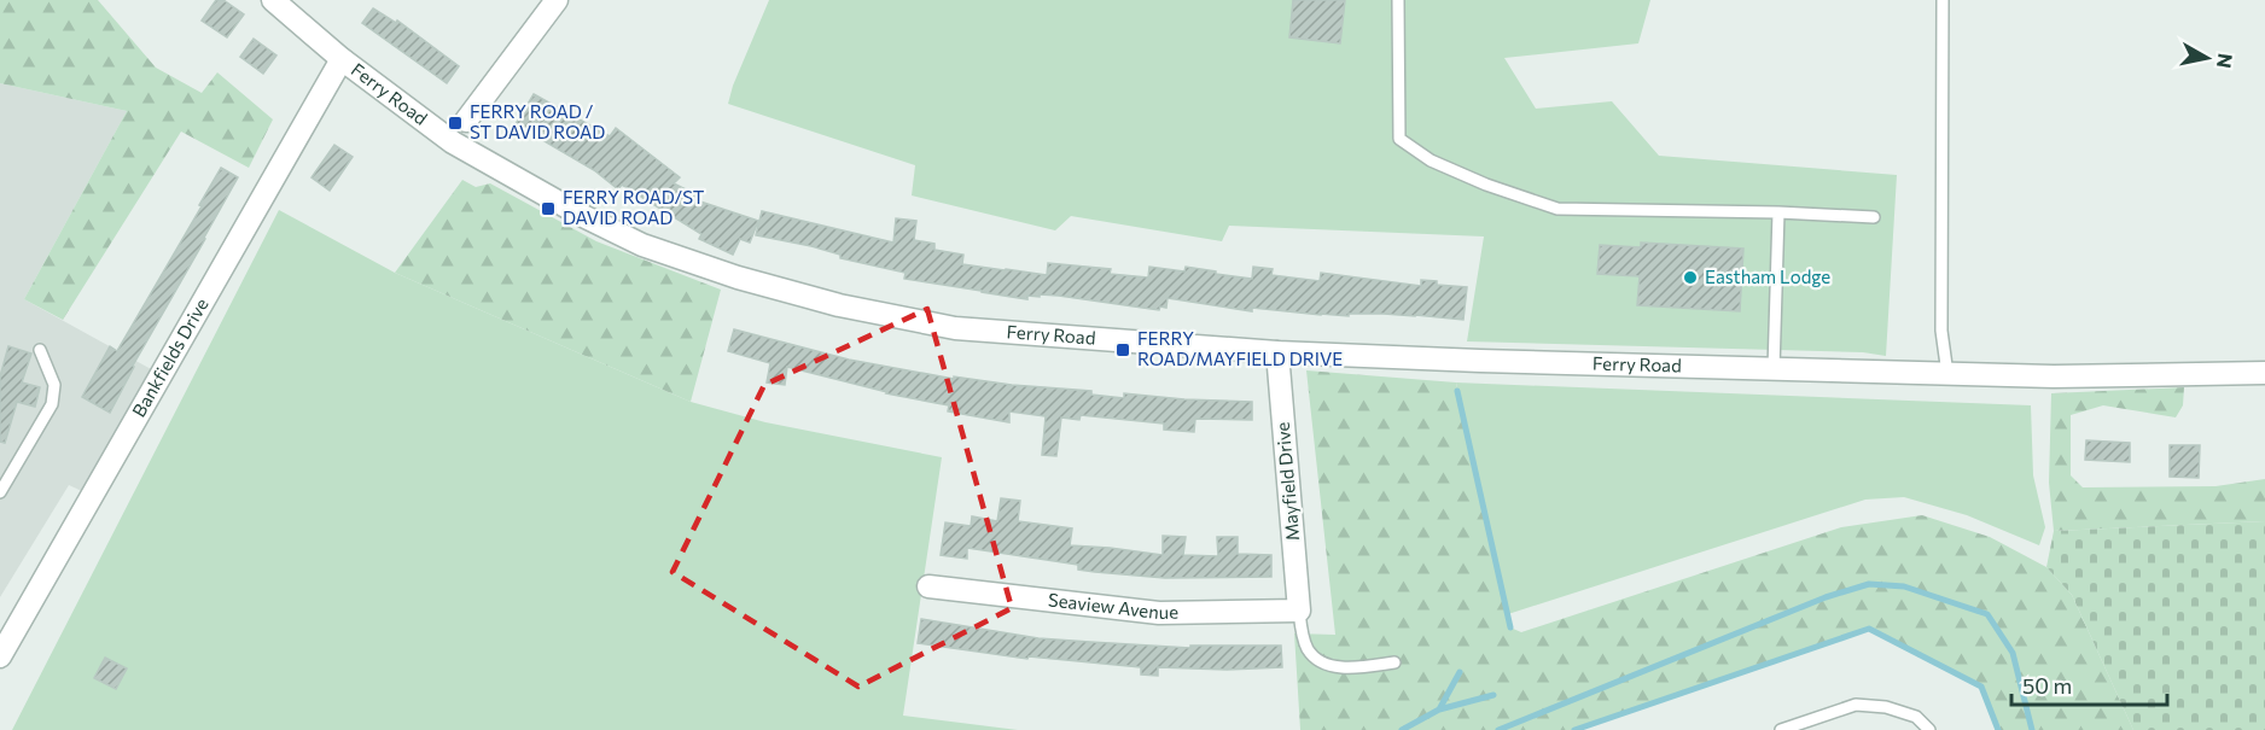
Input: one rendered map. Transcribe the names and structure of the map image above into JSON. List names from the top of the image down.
{
  "streets": {
    "street": [
      "Ferry Road",
      "Bankfields Drive",
      "Mayfield Drive",
      "Seaview Avenue"
    ]
  },
  "crossings": [
    ["Ferry Road", "Bankfields Drive"],
    ["Ferry Road", "Mayfield Drive"],
    ["Mayfield Drive", "Seaview Avenue"]
  ],
  "places": {
    "transit": ["FERRY ROAD / ST DAVID ROAD", "FERRY ROAD/ST DAVID ROAD", "FERRY ROAD/MAYFIELD DRIVE"],
    "other": ["Eastham Lodge"]
  },
  "scale_bar": "50 m",
  "north": "right"
}
